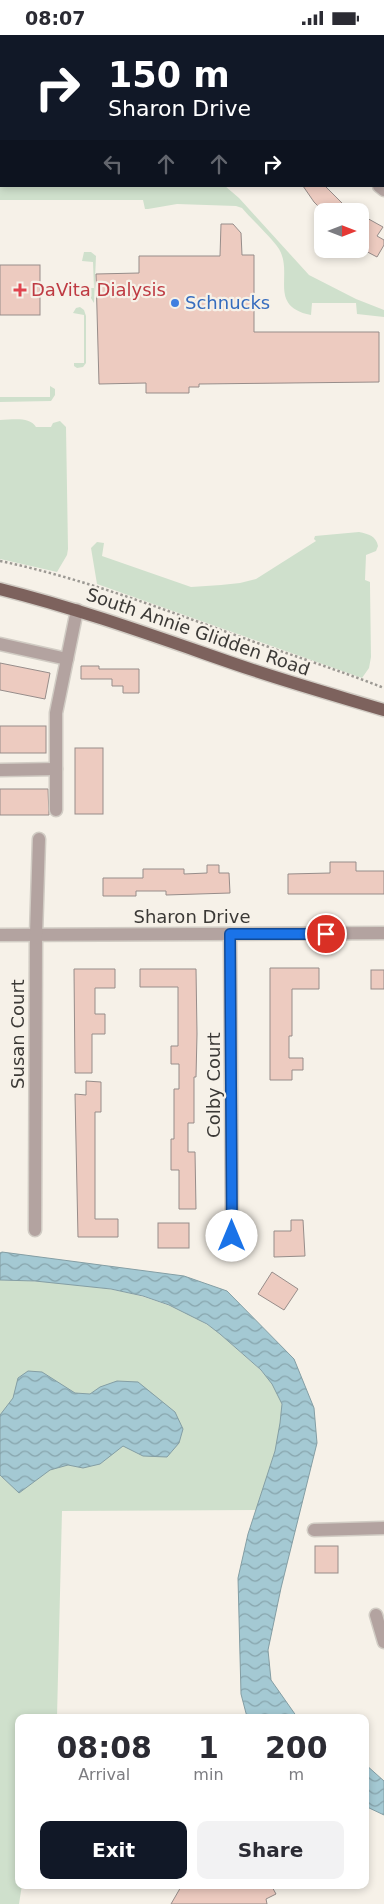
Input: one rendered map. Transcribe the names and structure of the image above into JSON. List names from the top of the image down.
{
  "streets": {
    "main road": ["South Annie Glidden Road"],
    "street": ["Sharon Drive", "Susan Court", "Colby Court"]
  },
  "crossings": [
    ["Sharon Drive", "Susan Court"],
    ["Sharon Drive", "Colby Court"]
  ],
  "places": {
    "health": ["DaVita Dialysis"],
    "other": ["Schnucks"]
  },
  "north": "right",
  "page": {
    "status": "08:07",
    "turn": ["150 m", "Sharon Drive"],
    "eta": [
      "08:08",
      "Arrival",
      "1",
      "min",
      "200",
      "m"
    ],
    "buttons": ["Exit", "Share"]
  }
}
